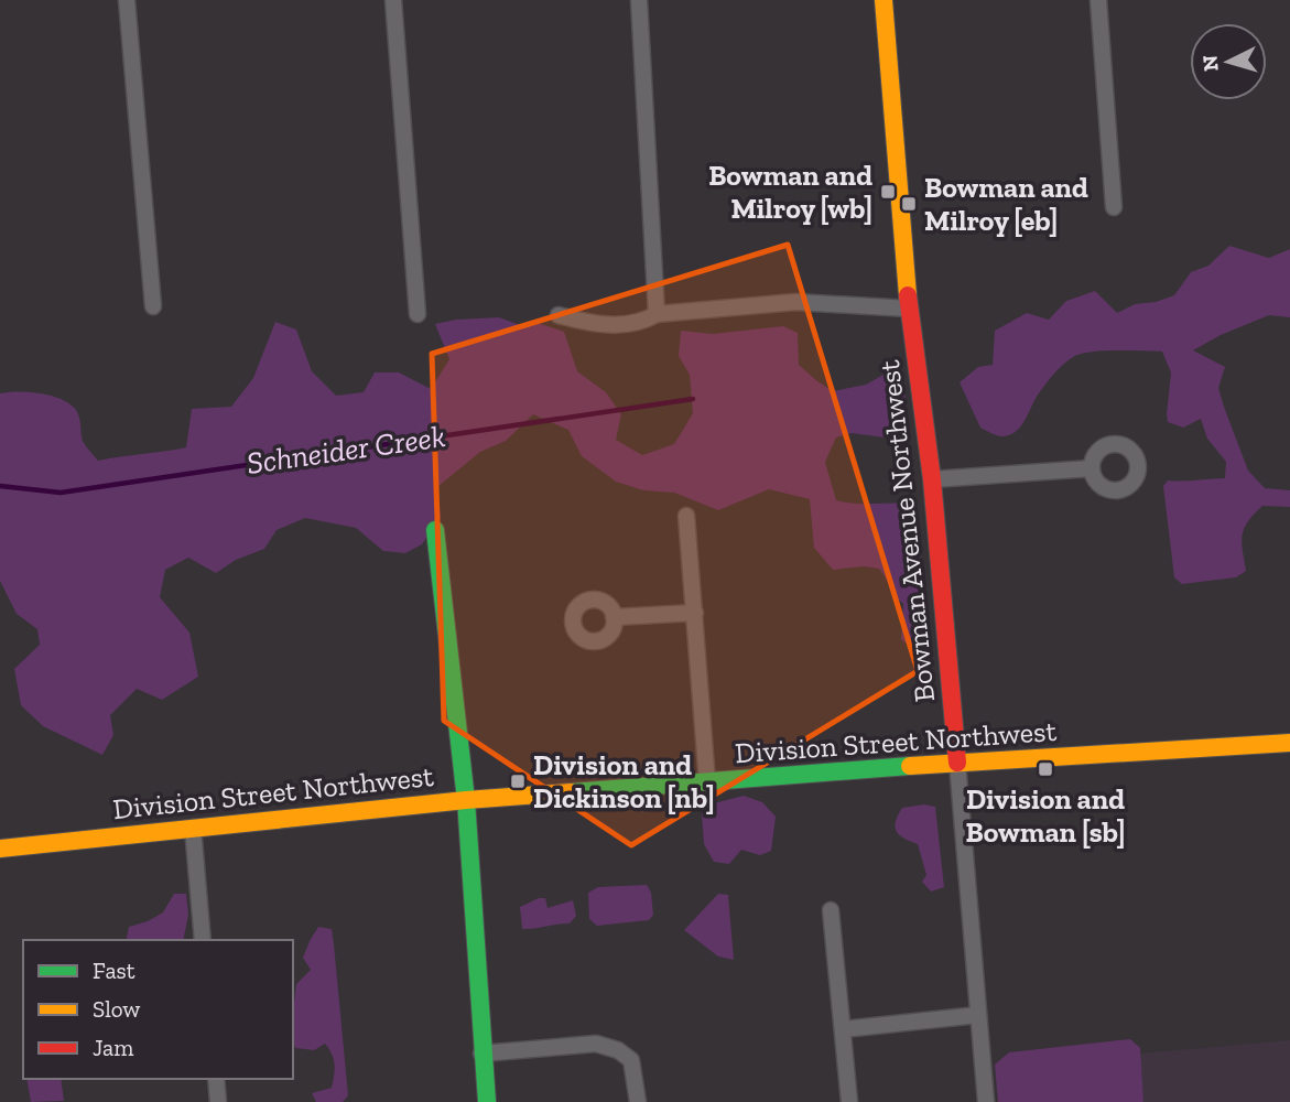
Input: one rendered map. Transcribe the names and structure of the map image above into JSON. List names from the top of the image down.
{
  "streets": {
    "street": ["Bowman Avenue Northwest", "Division Street Northwest"]
  },
  "crossings": [
    ["Bowman Avenue Northwest", "Division Street Northwest"]
  ],
  "water": ["Schneider Creek"],
  "places": {
    "transit": [
      "Bowman and Milroy [wb]",
      "Bowman and Milroy [eb]",
      "Division and Bowman [sb]",
      "Division and Dickinson [nb]"
    ]
  },
  "legend": ["Fast", "Slow", "Jam"],
  "north": "left"
}
